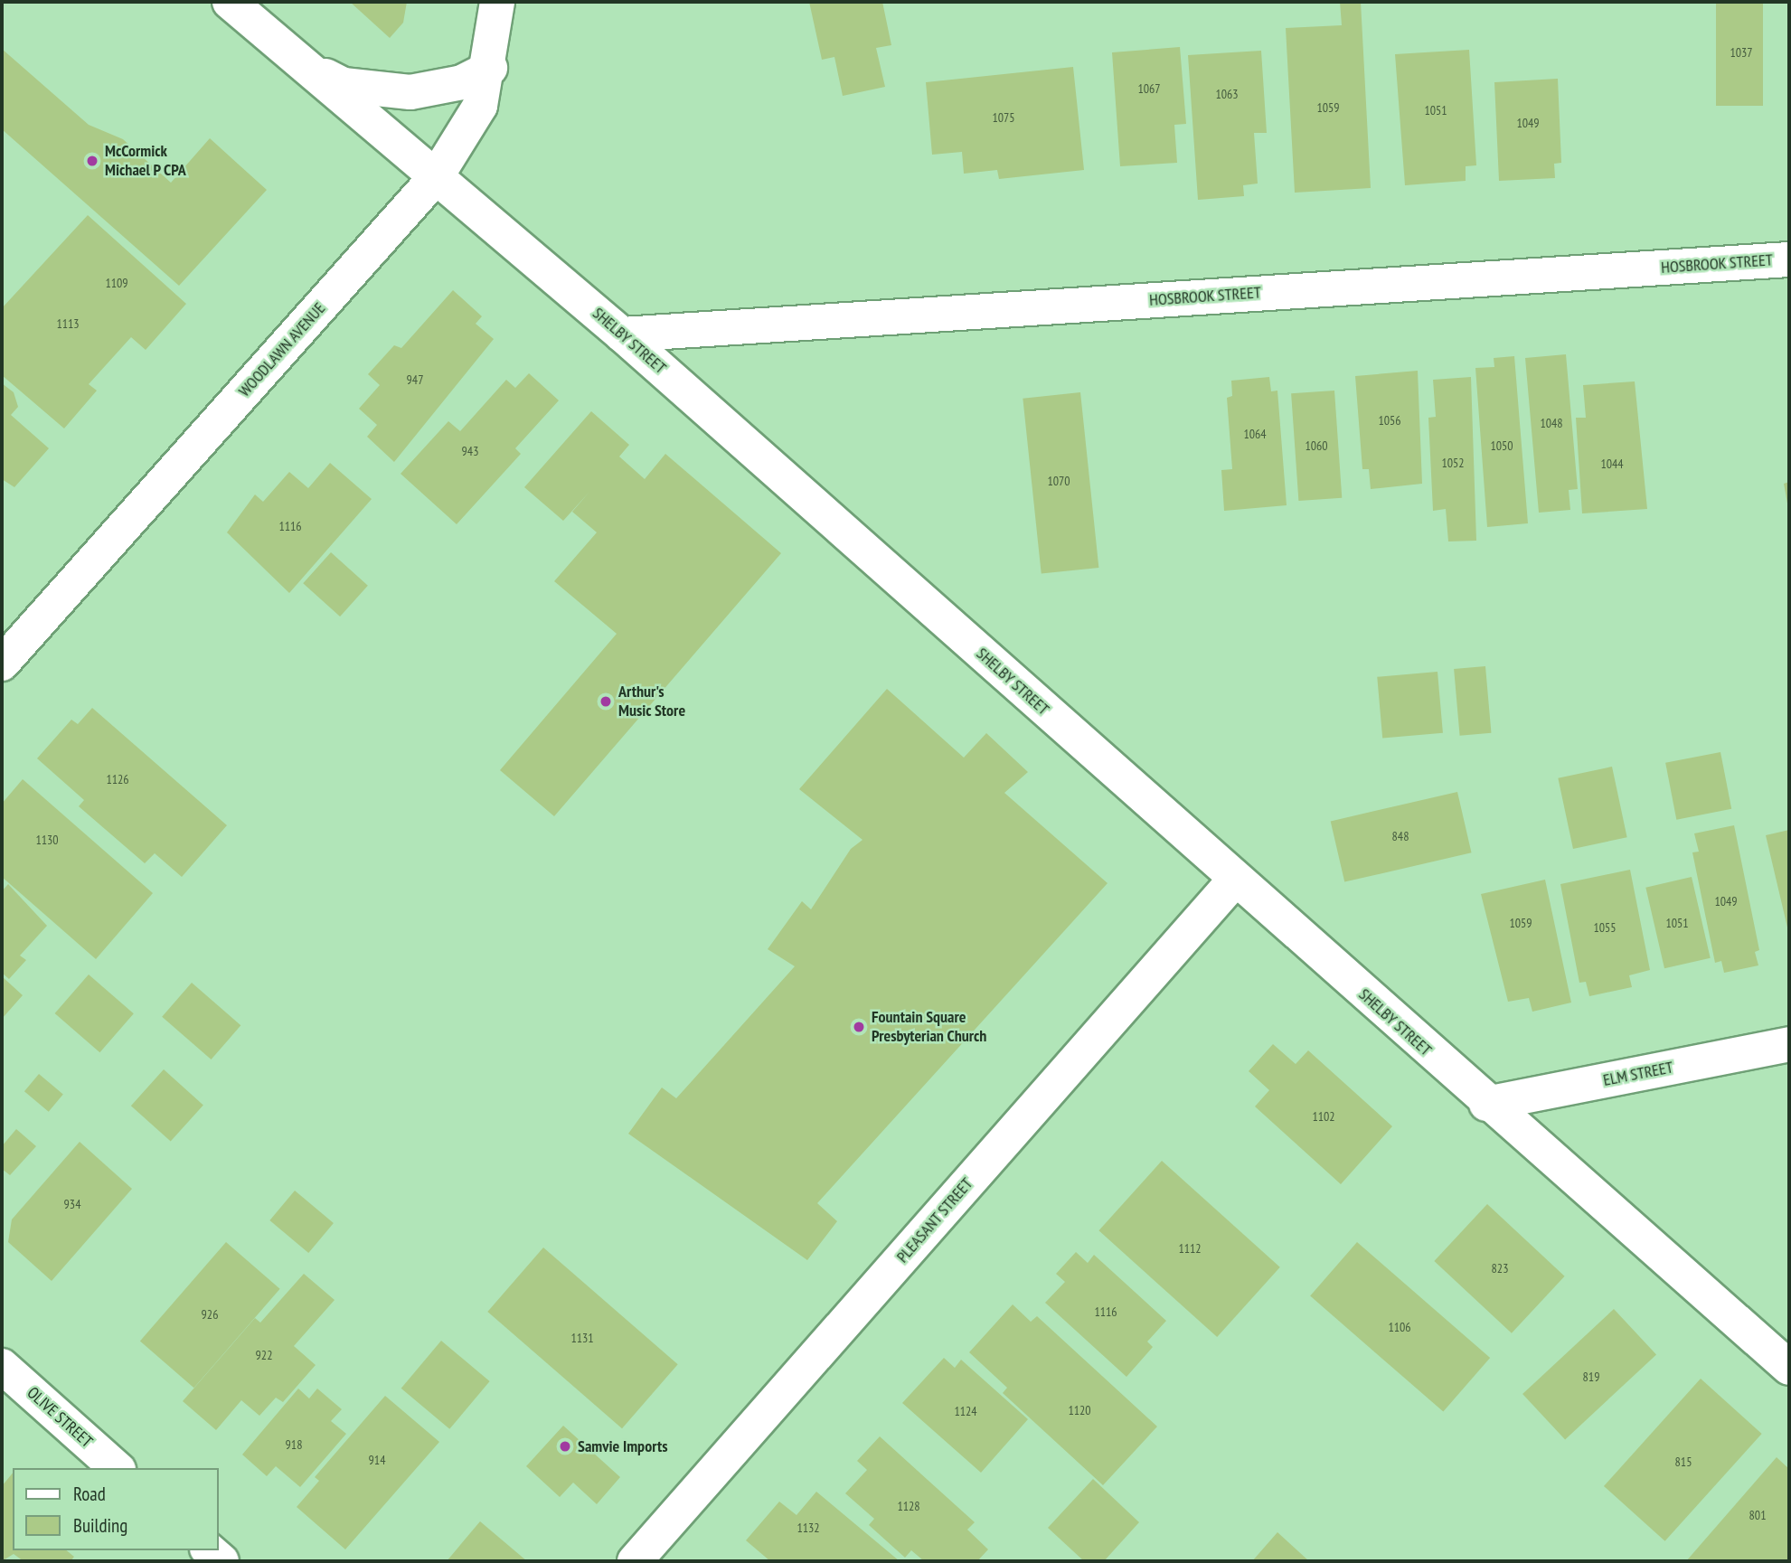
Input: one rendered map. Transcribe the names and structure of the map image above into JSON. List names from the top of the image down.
{
  "streets": {
    "street": [
      "HOSBROOK STREET",
      "SHELBY STREET",
      "WOODLAWN AVENUE",
      "ELM STREET",
      "PLEASANT STREET",
      "OLIVE STREET"
    ]
  },
  "crossings": [
    ["HOSBROOK STREET", "SHELBY STREET"],
    ["SHELBY STREET", "WOODLAWN AVENUE"],
    ["SHELBY STREET", "ELM STREET"],
    ["SHELBY STREET", "PLEASANT STREET"]
  ],
  "places": [
    "McCormick Michael P CPA",
    "Arthur's Music Store",
    "Fountain Square Presbyterian Church",
    "Samvie Imports"
  ],
  "house_numbers": [
    "1037",
    "1067",
    "1063",
    "1059",
    "1051",
    "1075",
    "1049",
    "1109",
    "1113",
    "947",
    "1056",
    "1048",
    "1064",
    "1060",
    "1050",
    "943",
    "1052",
    "1044",
    "1070",
    "1116",
    "1126",
    "848",
    "1130",
    "1049",
    "1059",
    "1051",
    "1055",
    "1102",
    "934",
    "1112",
    "823",
    "1116",
    "926",
    "1106",
    "1131",
    "922",
    "819",
    "1120",
    "1124",
    "918",
    "914",
    "815",
    "1128",
    "801",
    "1132"
  ],
  "legend": ["Road", "Building"]
}
